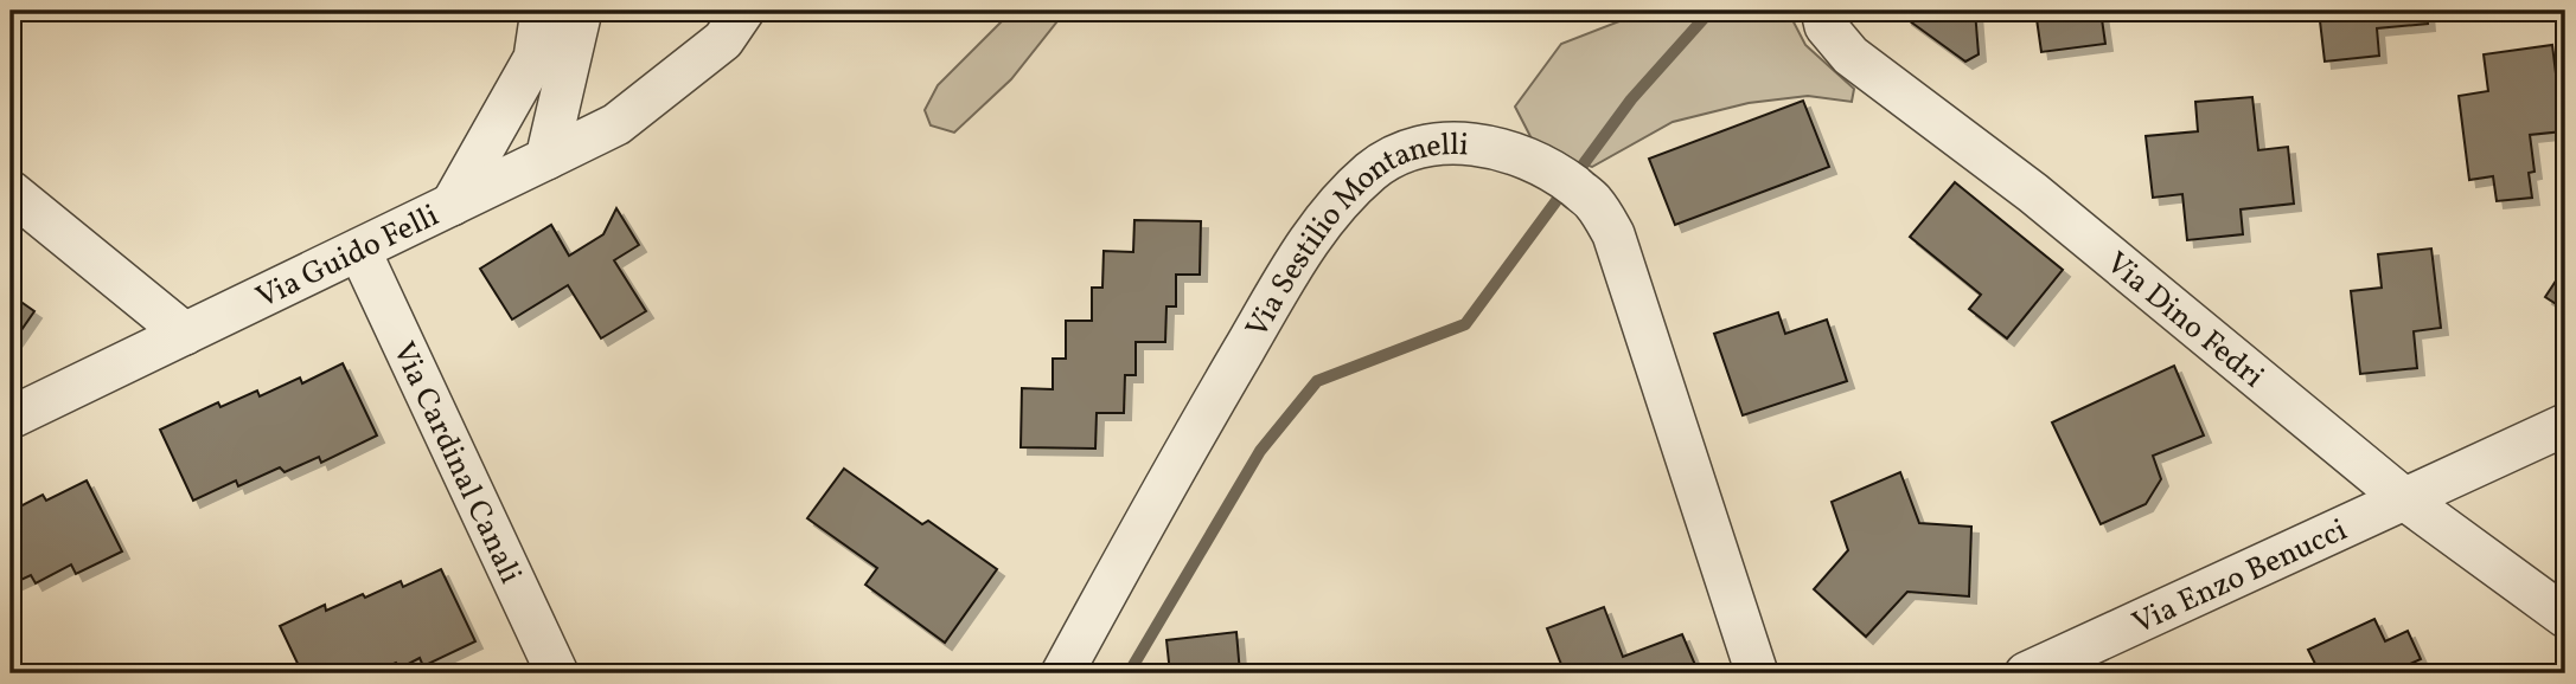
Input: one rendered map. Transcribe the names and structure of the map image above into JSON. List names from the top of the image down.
{
  "streets": {
    "street": [
      "Via Sestilio Montanelli",
      "Via Guido Felli",
      "Via Dino Fedri",
      "Via Cardinal Canali",
      "Via Enzo Benucci"
    ]
  },
  "crossings": [
    ["Via Guido Felli", "Via Cardinal Canali"],
    ["Via Dino Fedri", "Via Enzo Benucci"]
  ]
}
